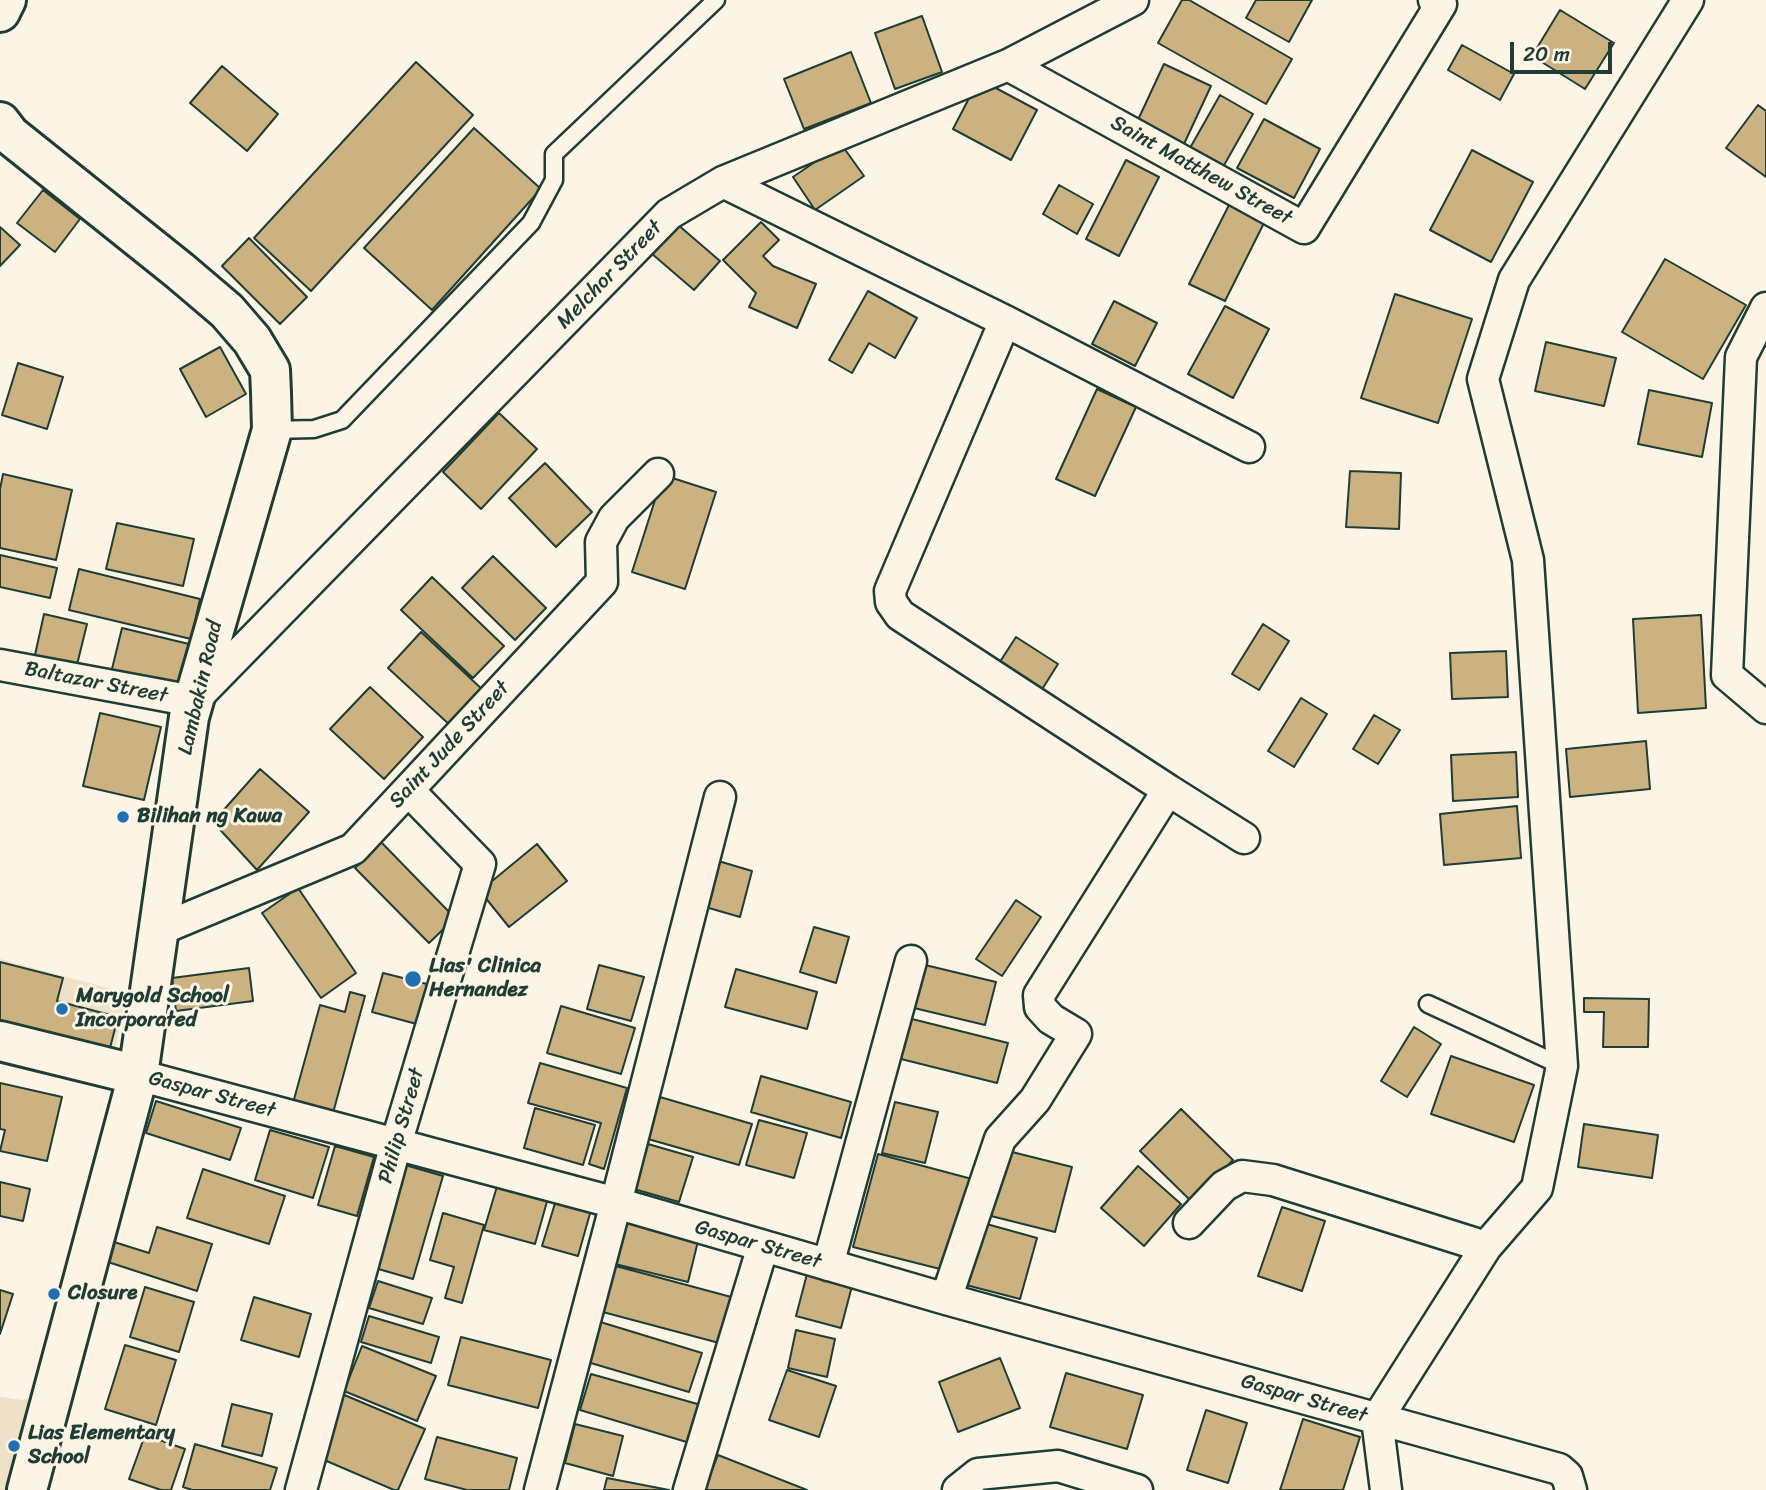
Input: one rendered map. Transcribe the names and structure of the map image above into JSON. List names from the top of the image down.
{
  "streets": {
    "main road": ["Lambakin Road"],
    "street": [
      "Saint Matthew Street",
      "Melchor Street",
      "Baltazar Street",
      "Saint Jude Street",
      "Gaspar Street",
      "Philip Street"
    ]
  },
  "crossings": [
    ["Saint Matthew Street", "Melchor Street"],
    ["Melchor Street", "Baltazar Street"],
    ["Melchor Street", "Lambakin Road"],
    ["Baltazar Street", "Lambakin Road"],
    ["Lambakin Road", "Saint Jude Street"],
    ["Lambakin Road", "Gaspar Street"],
    ["Saint Jude Street", "Philip Street"],
    ["Gaspar Street", "Philip Street"]
  ],
  "places": [
    "Bilihan ng Kawa",
    "Lias' Clinica Hernandez",
    "Marygold School Incorporated",
    "Closure",
    "Lias Elementary School"
  ],
  "scale_bar": "20 m"
}
